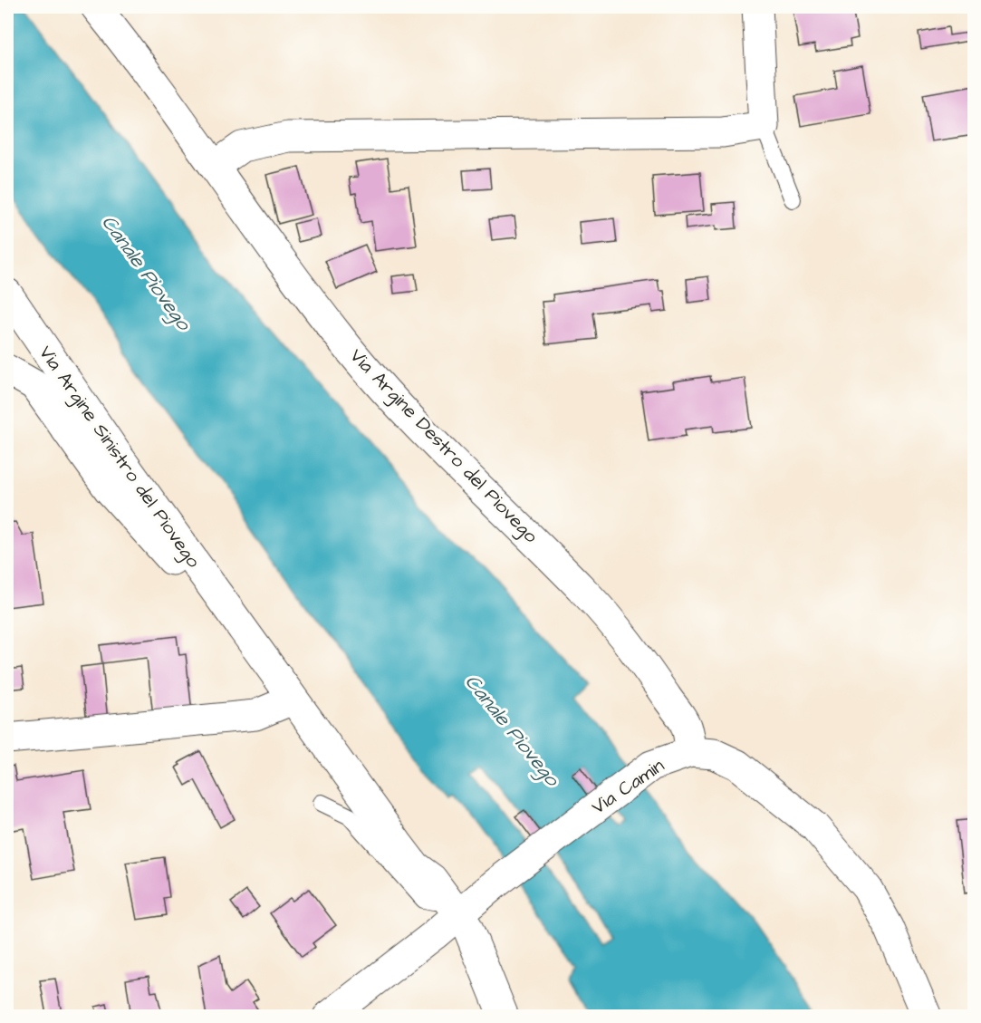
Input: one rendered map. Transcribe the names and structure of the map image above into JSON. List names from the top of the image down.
{
  "streets": {
    "street": ["Via Argine Destro del Piovego", "Via Argine Sinistro del Piovego", "Via Camin"]
  },
  "crossings": [
    ["Via Argine Destro del Piovego", "Via Camin"],
    ["Via Argine Sinistro del Piovego", "Via Camin"]
  ],
  "water": ["Canale Piovego"]
}
